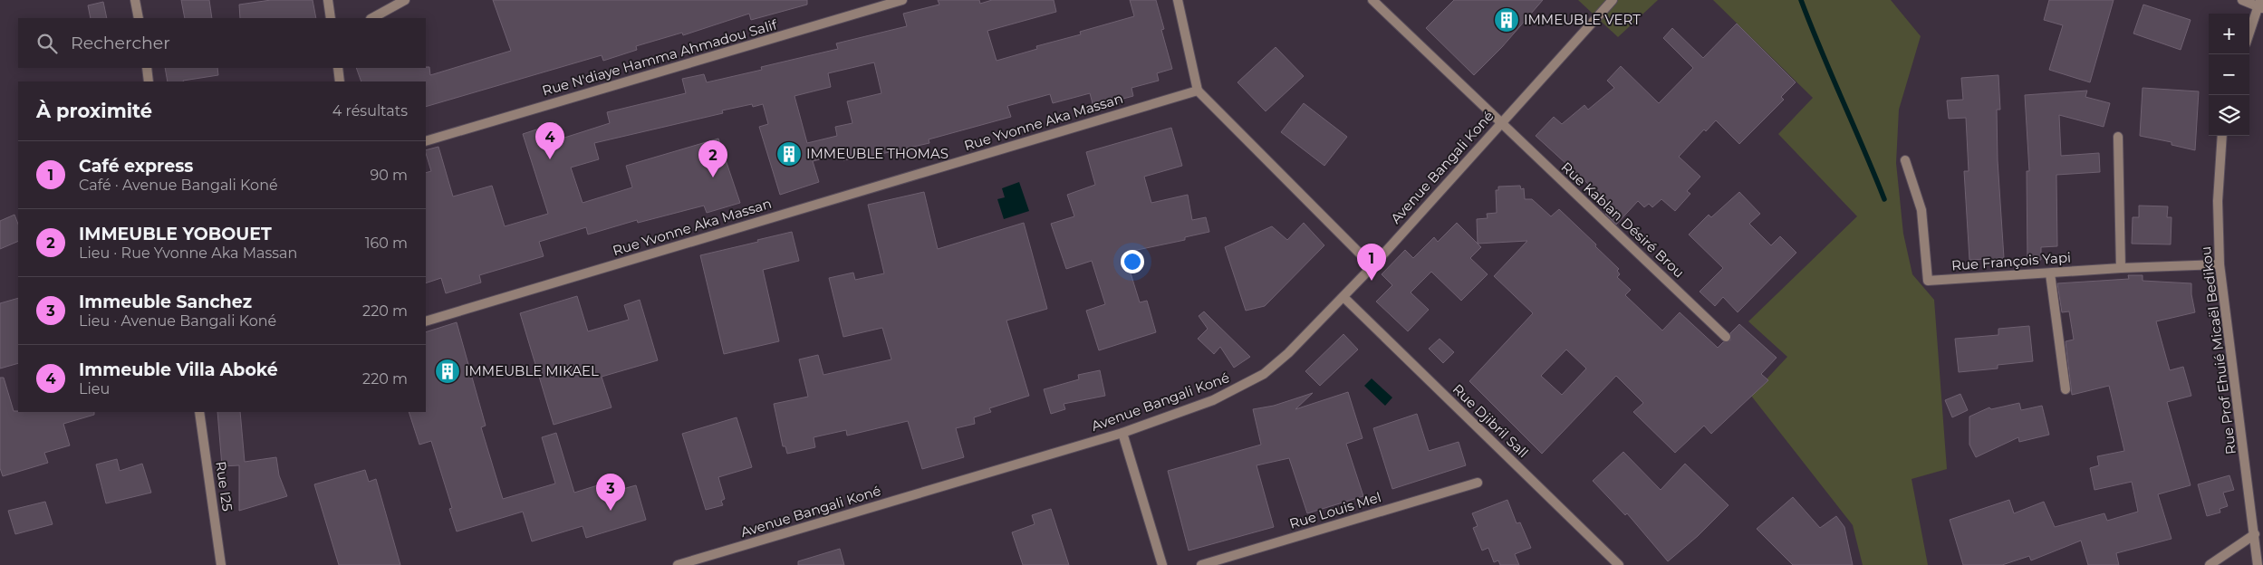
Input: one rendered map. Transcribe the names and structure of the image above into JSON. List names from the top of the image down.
{
  "streets": {
    "street": [
      "Rue N'diaye Hamma Ahmadou Salif",
      "Rue Yvonne Aka Massan",
      "Avenue Bangali Koné",
      "Rue Kablan Désiré Brou",
      "Rue François Yapi",
      "Rue Prof Ehuié Micaël Bedikou",
      "Rue Djibril Sall",
      "Rue I25",
      "Rue Louis Mel"
    ]
  },
  "crossings": [
    ["Avenue Bangali Koné", "Rue Kablan Désiré Brou"],
    ["Avenue Bangali Koné", "Rue Djibril Sall"],
    ["Rue François Yapi", "Rue Prof Ehuié Micaël Bedikou"]
  ],
  "places": {
    "building": ["IMMEUBLE VERT", "IMMEUBLE THOMAS", "IMMEUBLE MIKAEL"]
  },
  "page": {
    "map_buttons": ["+", "−"],
    "search": "Rechercher",
    "heading": ["À proximité", "4 résultats"],
    "pins": [
      "4",
      "2",
      "1",
      "3"
    ],
    "list": [
      {
        "mark": "1",
        "name": "Café express",
        "note": "Café · Avenue Bangali Koné",
        "value": "90 m"
      },
      {
        "mark": "2",
        "name": "IMMEUBLE YOBOUET",
        "note": "Lieu · Rue Yvonne Aka Massan",
        "value": "160 m"
      },
      {
        "mark": "3",
        "name": "Immeuble Sanchez",
        "note": "Lieu · Avenue Bangali Koné",
        "value": "220 m"
      },
      {
        "mark": "4",
        "name": "Immeuble Villa Aboké",
        "note": "Lieu",
        "value": "220 m"
      }
    ]
  }
}
